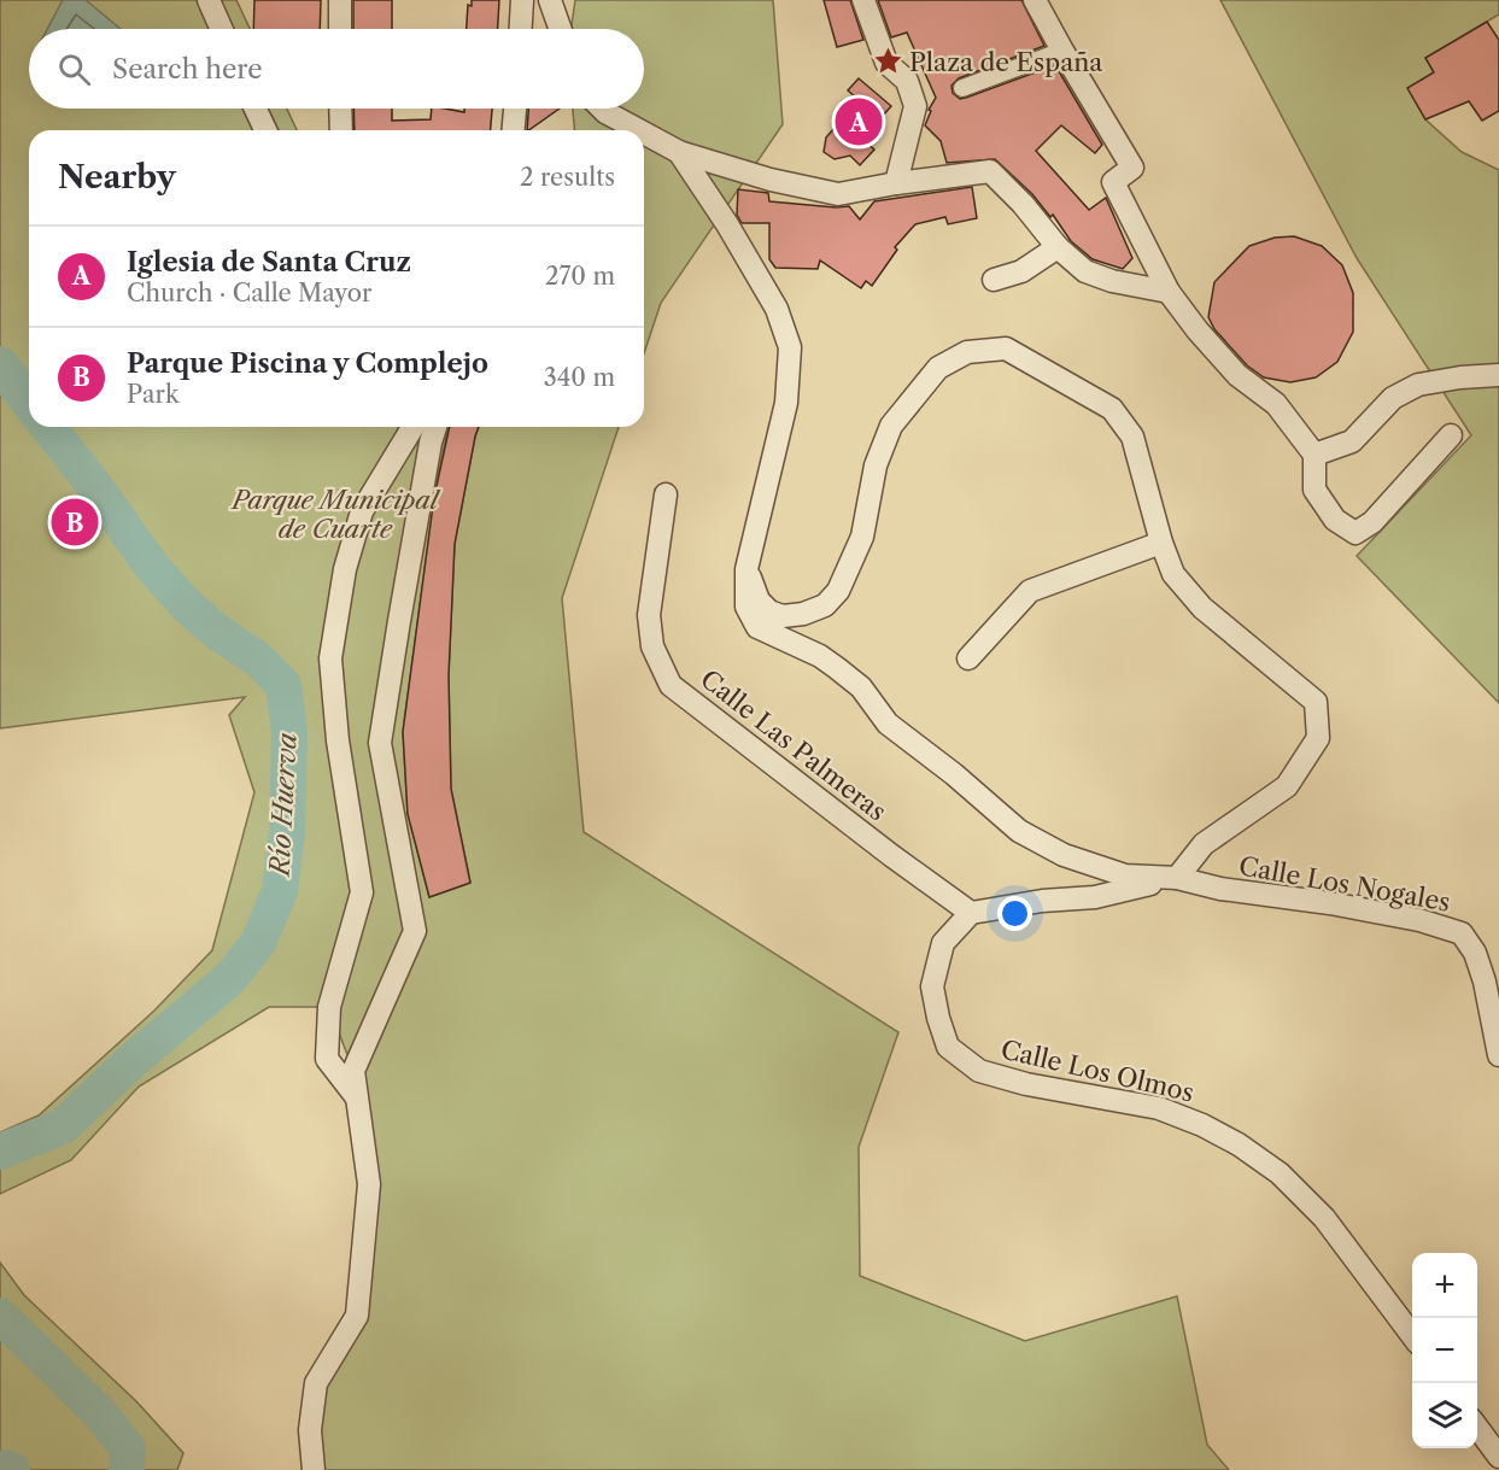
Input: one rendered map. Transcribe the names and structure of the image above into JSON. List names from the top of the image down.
{
  "streets": {
    "street": ["Calle Las Palmeras", "Calle Los Nogales", "Calle Los Olmos"]
  },
  "crossings": [
    ["Calle Las Palmeras", "Calle Los Olmos"]
  ],
  "water": ["Río Huerva"],
  "parks": ["Parque Municipal de Cuarte"],
  "places": {
    "place": ["Plaza de España"]
  },
  "page": {
    "search": "Search here",
    "pins": ["A", "B"],
    "heading": ["Nearby", "2 results"],
    "list": [
      {
        "mark": "A",
        "name": "Iglesia de Santa Cruz",
        "note": "Church · Calle Mayor",
        "value": "270 m"
      },
      {
        "mark": "B",
        "name": "Parque Piscina y Complejo",
        "note": "Park",
        "value": "340 m"
      }
    ],
    "map_buttons": ["+", "−"]
  }
}
